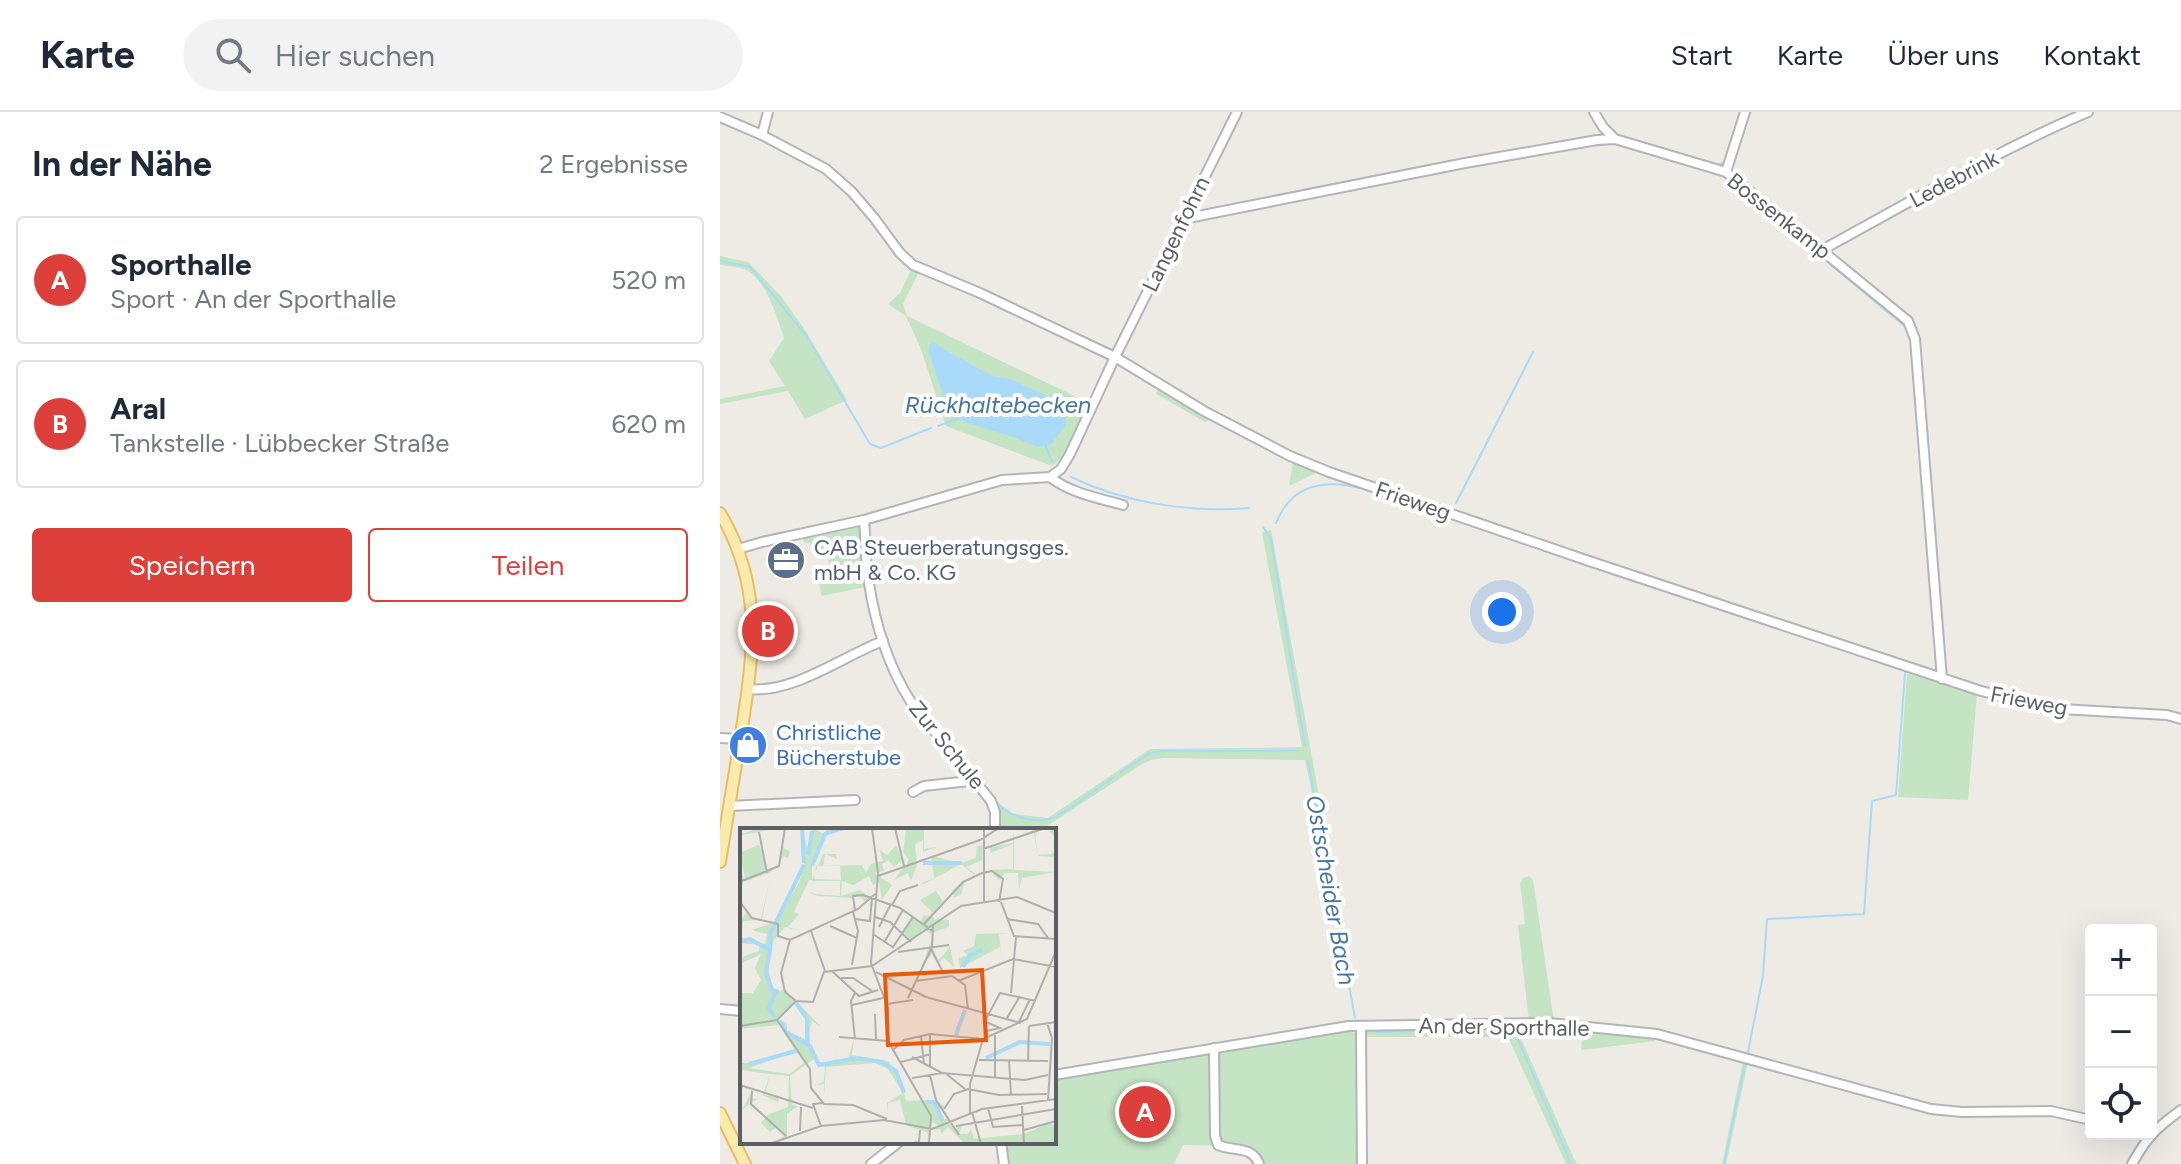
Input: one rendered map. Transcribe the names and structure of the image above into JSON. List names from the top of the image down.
{
  "streets": {
    "street": [
      "Ledebrink",
      "Bossenkamp",
      "Langenfohrn",
      "Frieweg",
      "Zur Schule",
      "An der Sporthalle"
    ]
  },
  "crossings": [
    ["Ledebrink", "Bossenkamp"],
    ["Bossenkamp", "Langenfohrn"],
    ["Bossenkamp", "Frieweg"],
    ["Langenfohrn", "Frieweg"]
  ],
  "water": ["Rückhaltebecken", "Ostscheider Bach"],
  "places": {
    "office": ["CAB Steuerberatungsges. mbH & Co. KG"],
    "shop": ["Christliche Bücherstube"]
  },
  "page": {
    "header": "Karte",
    "search": "Hier suchen",
    "nav": [
      "Start",
      "Karte",
      "Über uns",
      "Kontakt"
    ],
    "heading": ["In der Nähe", "2 Ergebnisse"],
    "list": [
      {
        "mark": "A",
        "name": "Sporthalle",
        "note": "Sport · An der Sporthalle",
        "value": "520 m"
      },
      {
        "mark": "B",
        "name": "Aral",
        "note": "Tankstelle · Lübbecker Straße",
        "value": "620 m"
      }
    ],
    "buttons": ["Speichern", "Teilen"],
    "pins": ["B", "A"],
    "map_buttons": ["+", "−"]
  }
}
